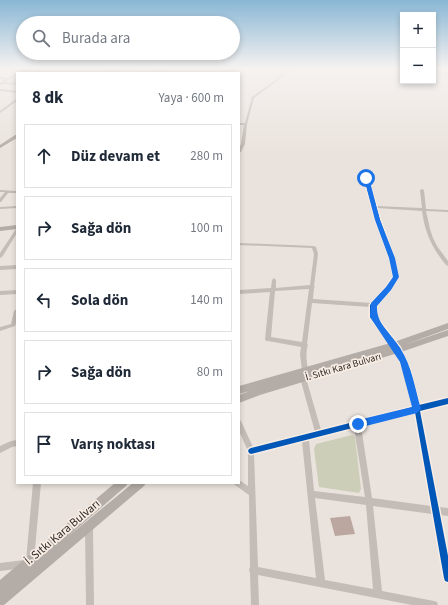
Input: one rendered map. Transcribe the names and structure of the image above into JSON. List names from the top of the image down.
{
  "streets": {
    "main road": ["İ. Sıtkı Kara Bulvarı"]
  },
  "page": {
    "map_buttons": ["+", "−"],
    "search": "Burada ara",
    "heading": ["8 dk", "Yaya · 600 m"],
    "list": [
      ["Düz devam et", "280 m"],
      ["Sağa dön", "100 m"],
      ["Sola dön", "140 m"],
      ["Sağa dön", "80 m"],
      "Varış noktası"
    ]
  }
}
